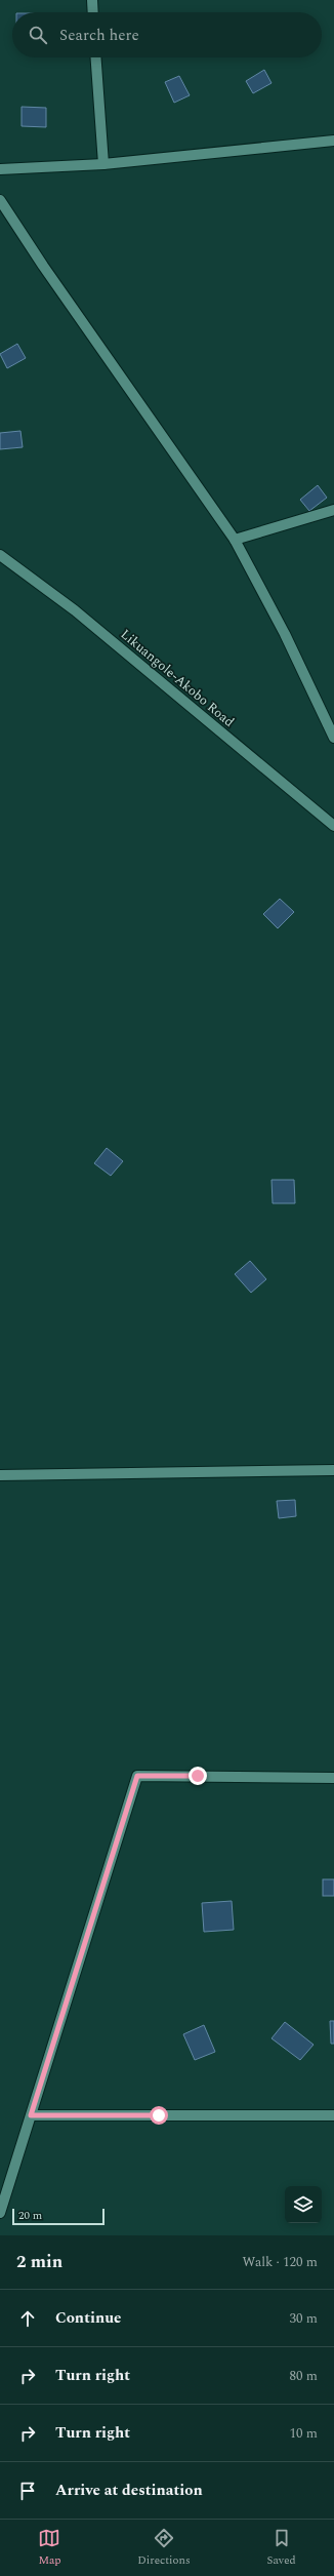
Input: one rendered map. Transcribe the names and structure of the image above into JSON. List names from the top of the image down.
{
  "streets": {
    "street": ["Likuangole-Akobo Road"]
  },
  "scale_bar": "20 m",
  "page": {
    "search": "Search here",
    "scale": "20 m",
    "heading": ["2 min", "Walk · 120 m"],
    "list": [
      ["Continue", "30 m"],
      ["Turn right", "80 m"],
      ["Turn right", "10 m"],
      "Arrive at destination"
    ],
    "nav": ["Map", "Directions", "Saved"]
  }
}
